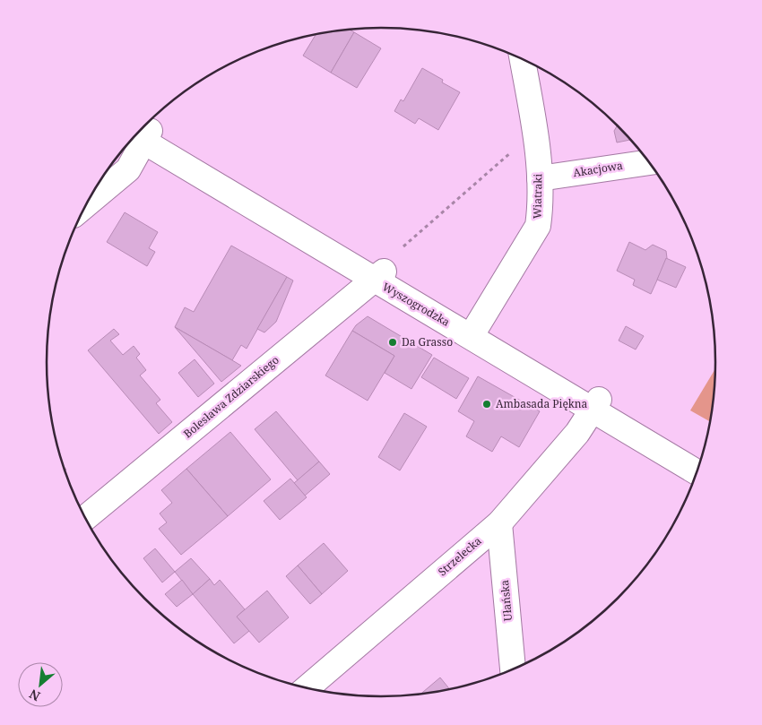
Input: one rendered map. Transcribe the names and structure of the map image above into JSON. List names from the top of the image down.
{
  "streets": {
    "street": [
      "Akacjowa",
      "Wiatraki",
      "Wyszogrodzka",
      "Bolesława Zdziarskiego",
      "Strzelecka",
      "Ułańska"
    ]
  },
  "crossings": [
    ["Akacjowa", "Wiatraki"],
    ["Wyszogrodzka", "Bolesława Zdziarskiego"],
    ["Wyszogrodzka", "Strzelecka"],
    ["Strzelecka", "Ułańska"]
  ],
  "places": ["Da Grasso", "Ambasada Piękna"],
  "north": "bottom left"
}
